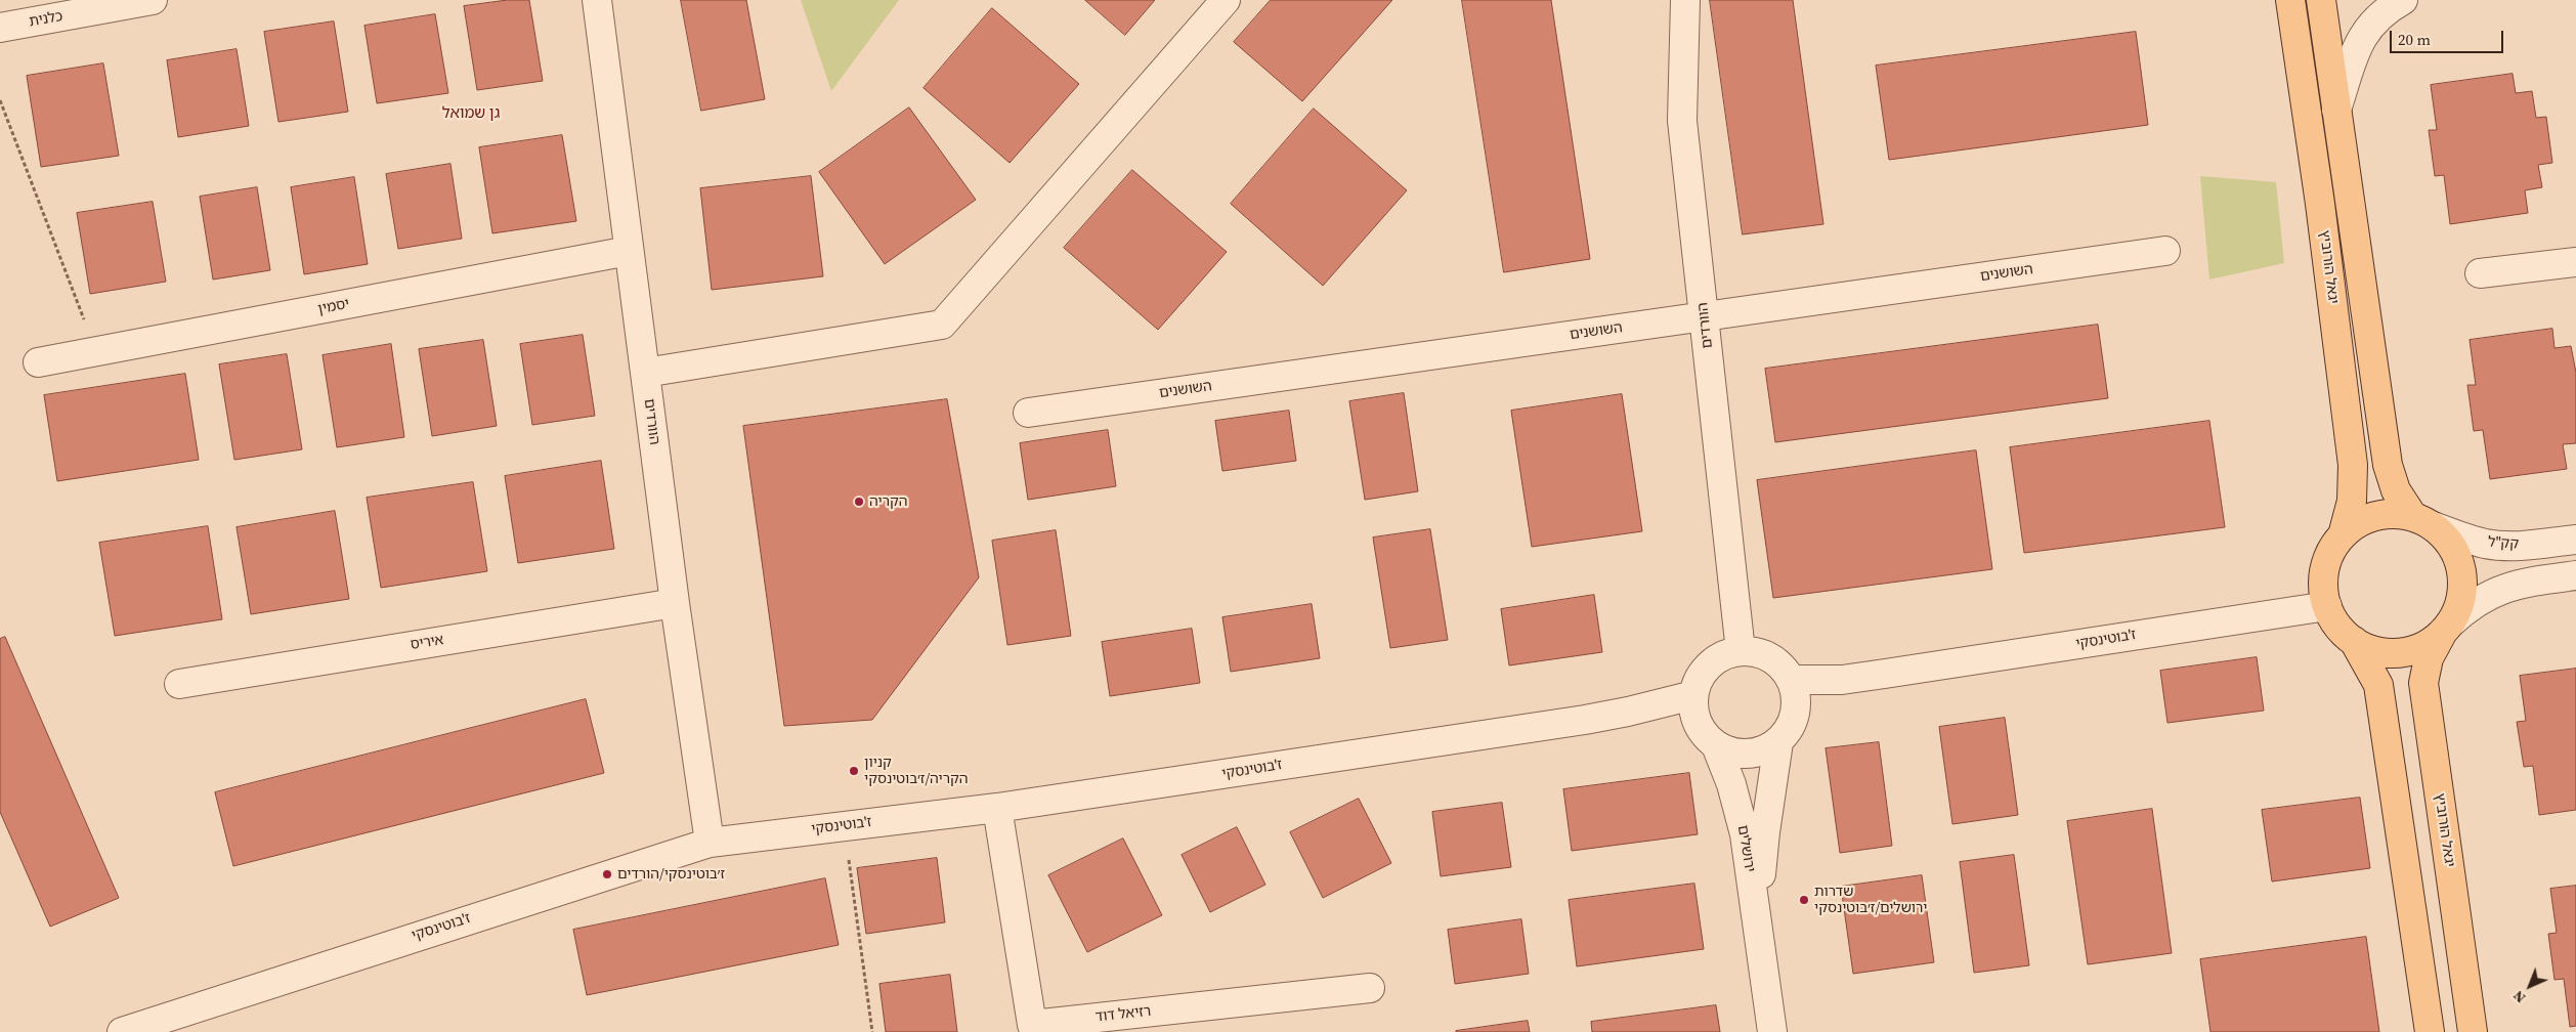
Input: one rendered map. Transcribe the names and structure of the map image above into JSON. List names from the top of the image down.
{
  "streets": {
    "main road": ["יגאל הורוביץ"],
    "street": [
      "כלנית",
      "השושנים",
      "יסמין",
      "הוורדים",
      "קק\"ל",
      "ז'בוטינסקי",
      "איריס",
      "ירושלים",
      "רזיאל דוד"
    ]
  },
  "crossings": [
    ["יגאל הורוביץ", "קק\"ל"],
    ["יגאל הורוביץ", "ז'בוטינסקי"],
    ["השושנים", "הוורדים"],
    ["יסמין", "הוורדים"],
    ["הוורדים", "ז'בוטינסקי"],
    ["הוורדים", "איריס"],
    ["הוורדים", "ירושלים"],
    ["קק\"ל", "ז'בוטינסקי"],
    ["ז'בוטינסקי", "ירושלים"],
    ["ז'בוטינסקי", "רזיאל דוד"]
  ],
  "districts": ["גן שמואל"],
  "places": [
    "הקריה",
    "קניון הקריה/ז׳בוטינסקי",
    "ז׳בוטינסקי/הורדים",
    "שדרות ירושלים/ז׳בוטינסקי"
  ],
  "scale_bar": "20 m",
  "north": "bottom left"
}
